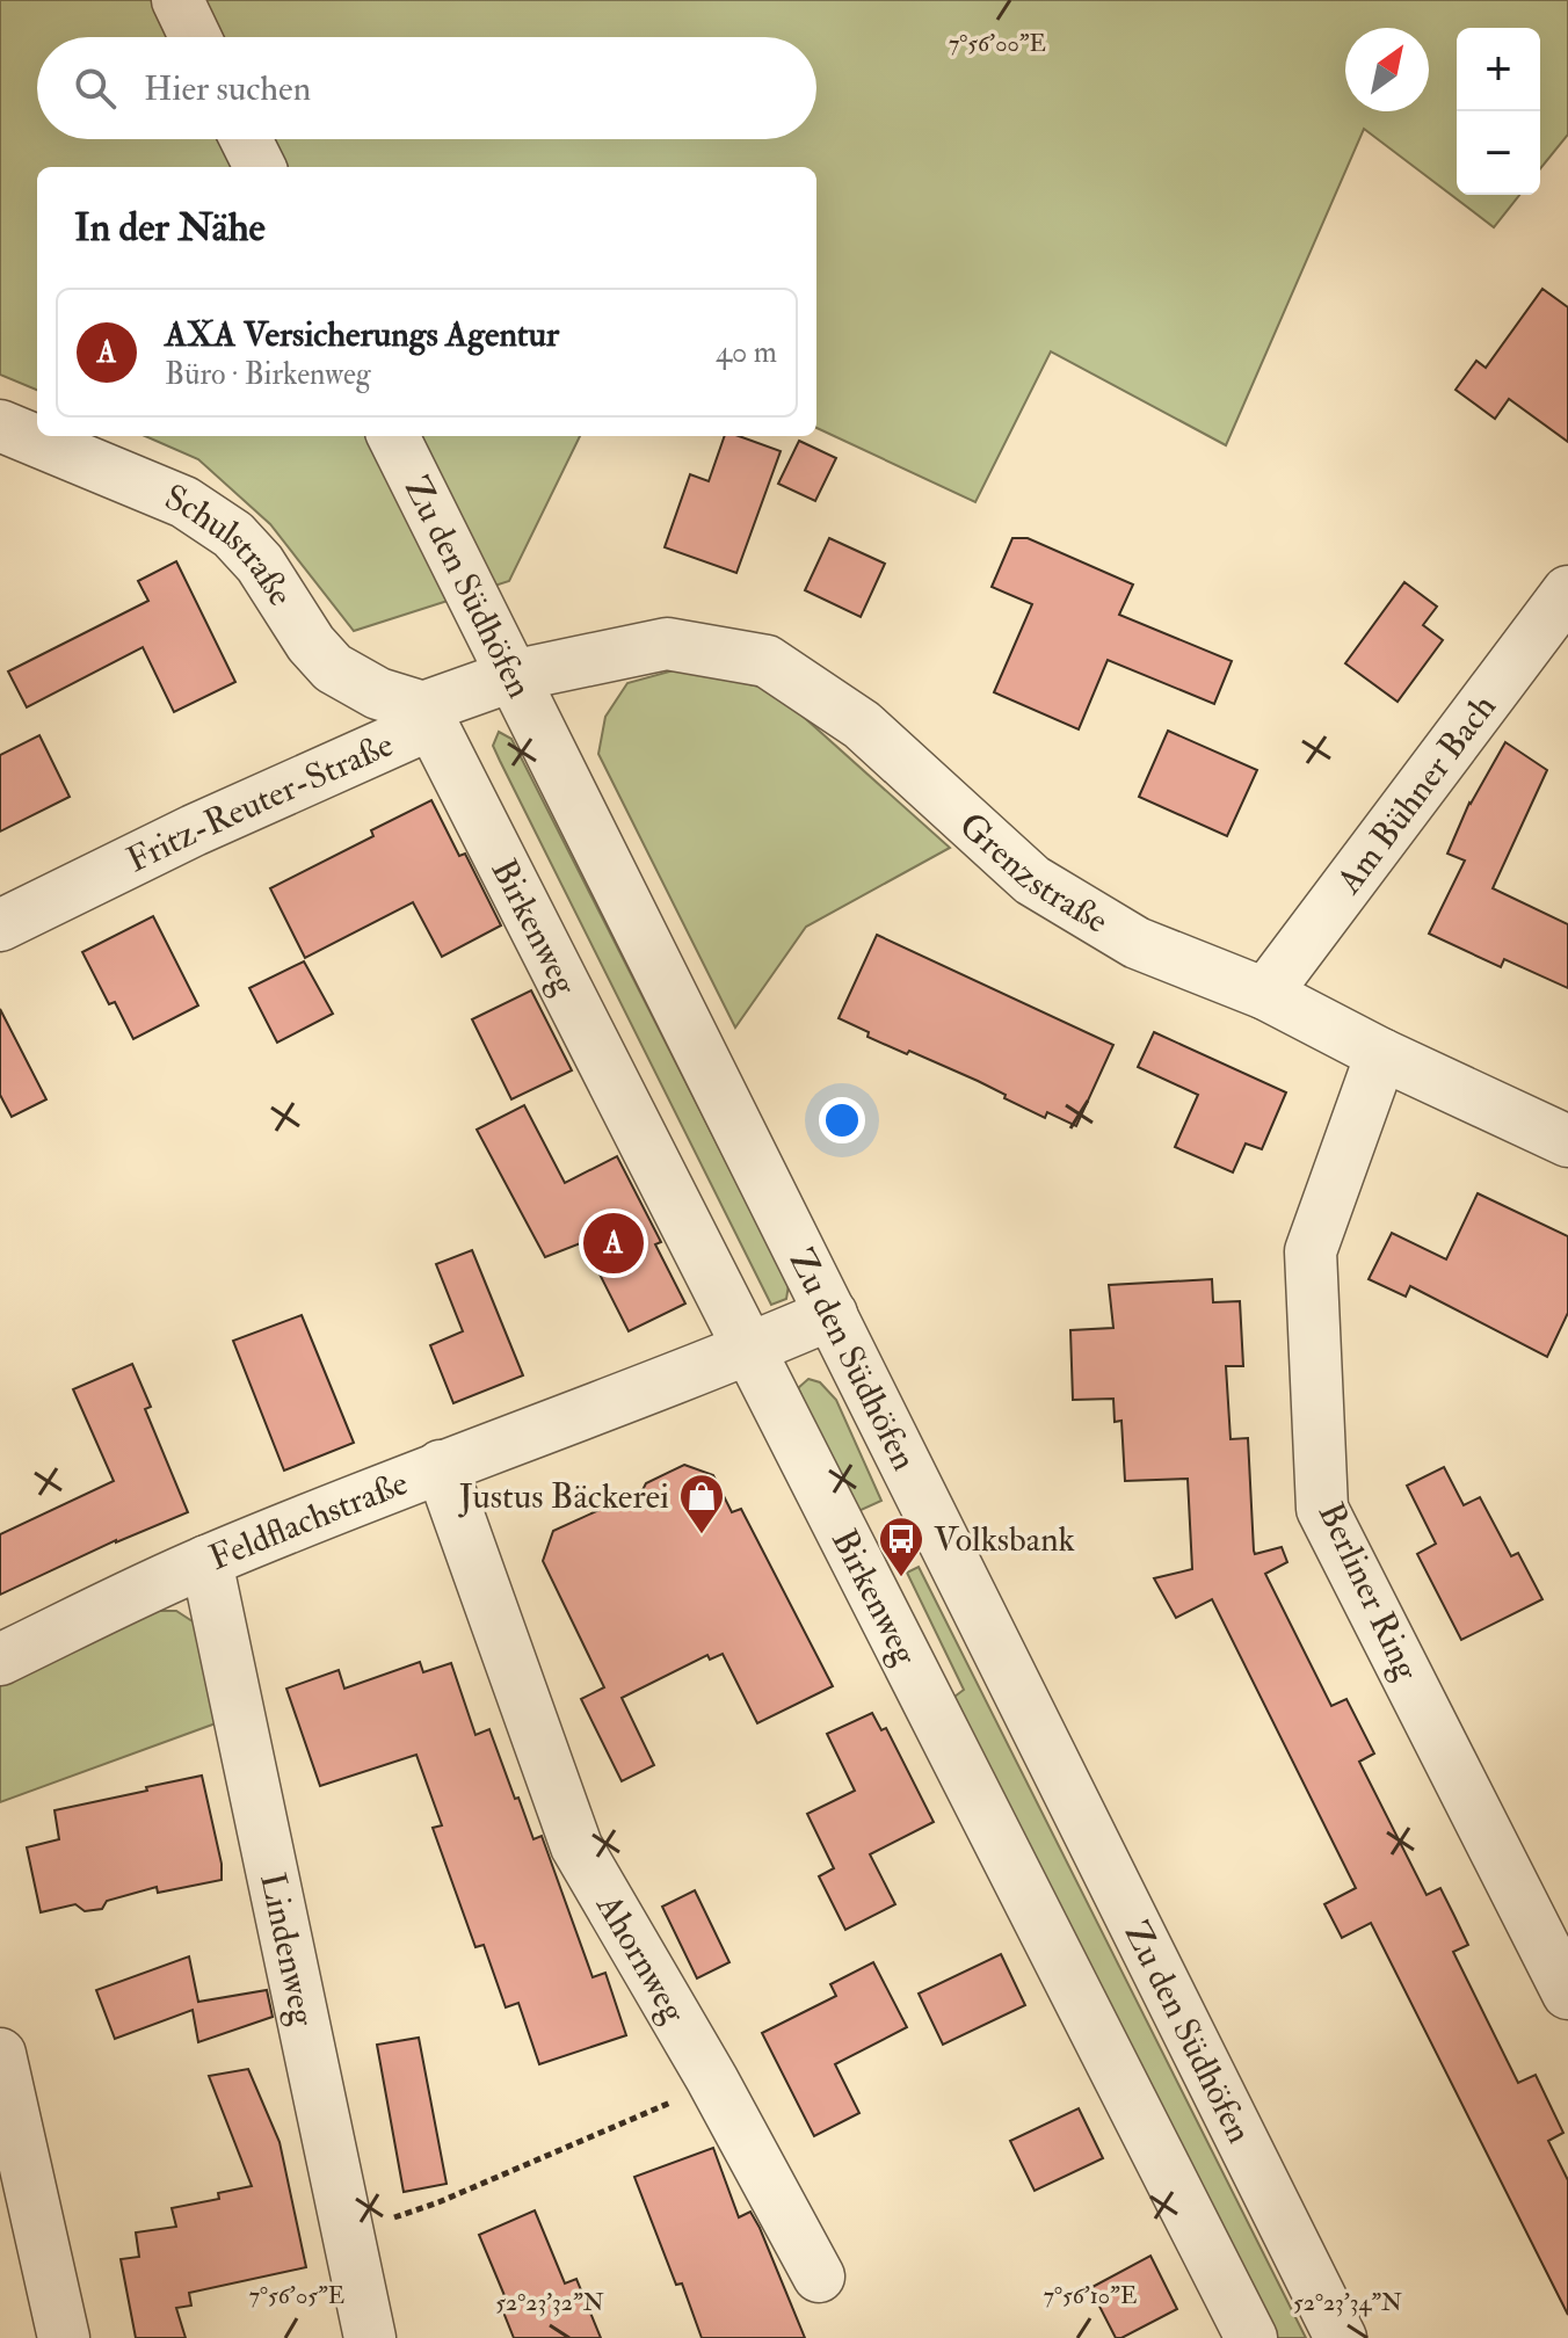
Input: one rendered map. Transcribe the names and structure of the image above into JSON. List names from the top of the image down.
{
  "streets": {
    "street": [
      "Schulstraße",
      "Zu den Südhöfen",
      "Am Bühner Bach",
      "Fritz-Reuter-Straße",
      "Grenzstraße",
      "Birkenweg",
      "Feldflachstraße",
      "Berliner Ring",
      "Lindenweg",
      "Ahornweg"
    ]
  },
  "crossings": [
    ["Schulstraße", "Fritz-Reuter-Straße"],
    ["Schulstraße", "Birkenweg"],
    ["Zu den Südhöfen", "Fritz-Reuter-Straße"],
    ["Zu den Südhöfen", "Grenzstraße"],
    ["Zu den Südhöfen", "Feldflachstraße"],
    ["Am Bühner Bach", "Grenzstraße"],
    ["Fritz-Reuter-Straße", "Grenzstraße"],
    ["Fritz-Reuter-Straße", "Birkenweg"],
    ["Grenzstraße", "Berliner Ring"],
    ["Birkenweg", "Feldflachstraße"],
    ["Feldflachstraße", "Lindenweg"],
    ["Feldflachstraße", "Ahornweg"]
  ],
  "places": {
    "shop": ["Justus Bäckerei"],
    "bus stop": ["Volksbank"]
  },
  "north": "top right",
  "page": {
    "map_buttons": ["+", "−"],
    "search": "Hier suchen",
    "heading": "In der Nähe",
    "list": [
      {
        "mark": "A",
        "name": "AXA Versicherungs Agentur",
        "note": "Büro · Birkenweg",
        "value": "40 m"
      }
    ],
    "pins": "A"
  },
  "coordinates": [
    "7°56'00\"E",
    "7°56'05\"E",
    "7°56'10\"E",
    "52°23'32\"N",
    "52°23'34\"N"
  ]
}
